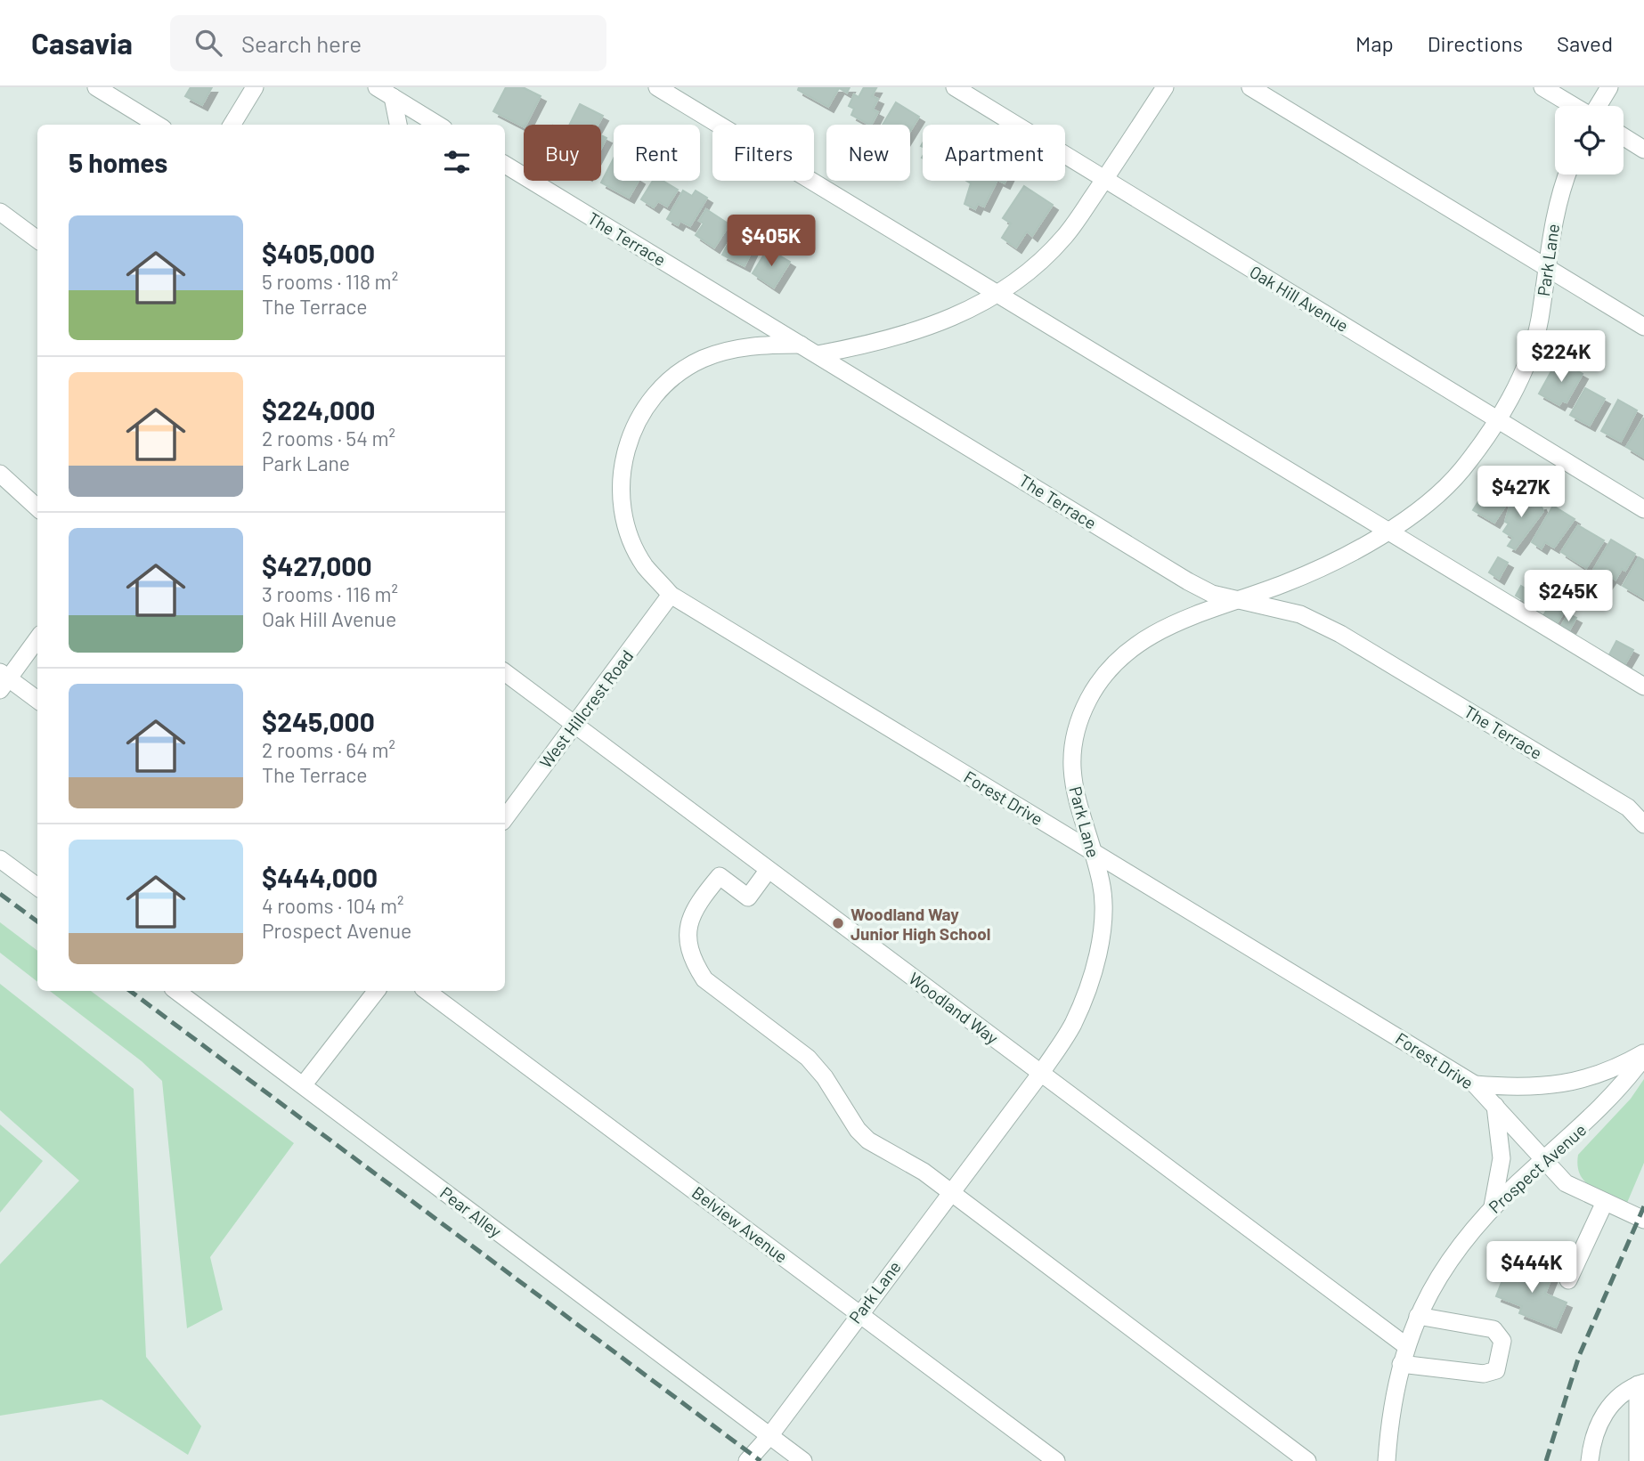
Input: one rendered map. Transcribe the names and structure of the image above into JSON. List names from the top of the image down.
{
  "streets": {
    "street": [
      "The Terrace",
      "Park Lane",
      "Oak Hill Avenue",
      "West Hillcrest Road",
      "Forest Drive",
      "Woodland Way",
      "Prospect Avenue",
      "Pear Alley",
      "Belview Avenue"
    ]
  },
  "crossings": [
    ["The Terrace", "Park Lane"],
    ["The Terrace", "Forest Drive"],
    ["Park Lane", "Oak Hill Avenue"],
    ["Park Lane", "Forest Drive"],
    ["Park Lane", "Woodland Way"],
    ["Park Lane", "Pear Alley"],
    ["Park Lane", "Belview Avenue"],
    ["West Hillcrest Road", "Forest Drive"],
    ["West Hillcrest Road", "Woodland Way"],
    ["Forest Drive", "Prospect Avenue"],
    ["Woodland Way", "Prospect Avenue"]
  ],
  "places": ["Woodland Way Junior High School"],
  "page": {
    "header": "Casavia",
    "search": "Search here",
    "nav": ["Map", "Directions", "Saved"],
    "chip": [
      "Buy",
      "Rent",
      "Filters",
      "New",
      "Apartment"
    ],
    "heading": "5 homes",
    "list": [
      {
        "name": "$405,000",
        "note": "5 rooms · 118 m² · The Terrace"
      },
      {
        "name": "$224,000",
        "note": "2 rooms · 54 m² · Park Lane"
      },
      {
        "name": "$427,000",
        "note": "3 rooms · 116 m² · Oak Hill Avenue"
      },
      {
        "name": "$245,000",
        "note": "2 rooms · 64 m² · The Terrace"
      },
      {
        "name": "$444,000",
        "note": "4 rooms · 104 m² · Prospect Avenue"
      }
    ],
    "price": [
      "$405K",
      "$224K",
      "$427K",
      "$245K",
      "$444K"
    ]
  }
}
